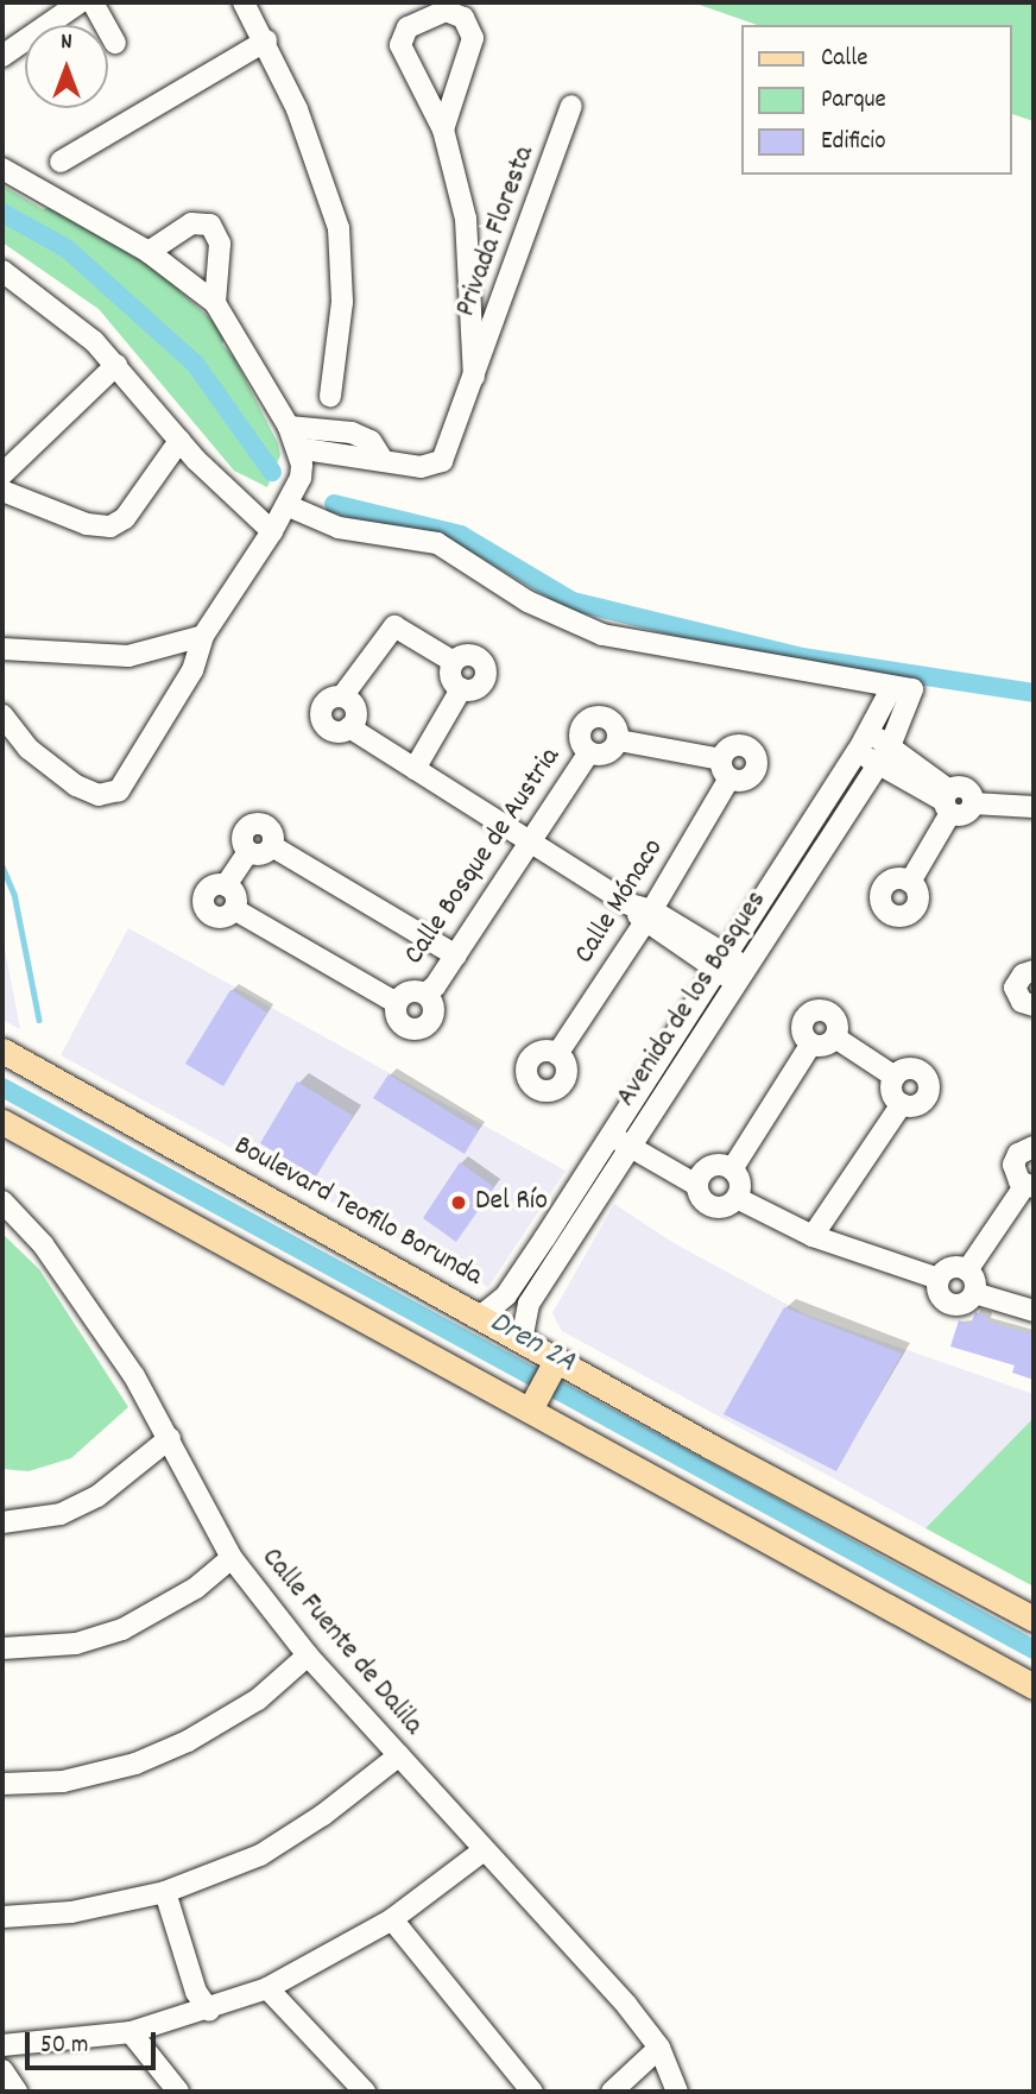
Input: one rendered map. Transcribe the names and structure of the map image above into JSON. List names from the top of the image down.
{
  "streets": {
    "main road": ["Boulevard Teofilo Borunda"],
    "street": [
      "Privada Floresta",
      "Calle Bosque de Austria",
      "Calle Mónaco",
      "Avenida de los Bosques",
      "Calle Fuente de Dalila"
    ]
  },
  "crossings": [
    ["Calle Bosque de Austria", "Calle Mónaco"],
    ["Avenida de los Bosques", "Boulevard Teofilo Borunda"]
  ],
  "water": ["Dren 2A"],
  "places": ["Del Río"],
  "legend": ["Calle", "Parque", "Edificio"],
  "scale_bar": "50 m",
  "north": "top"
}
